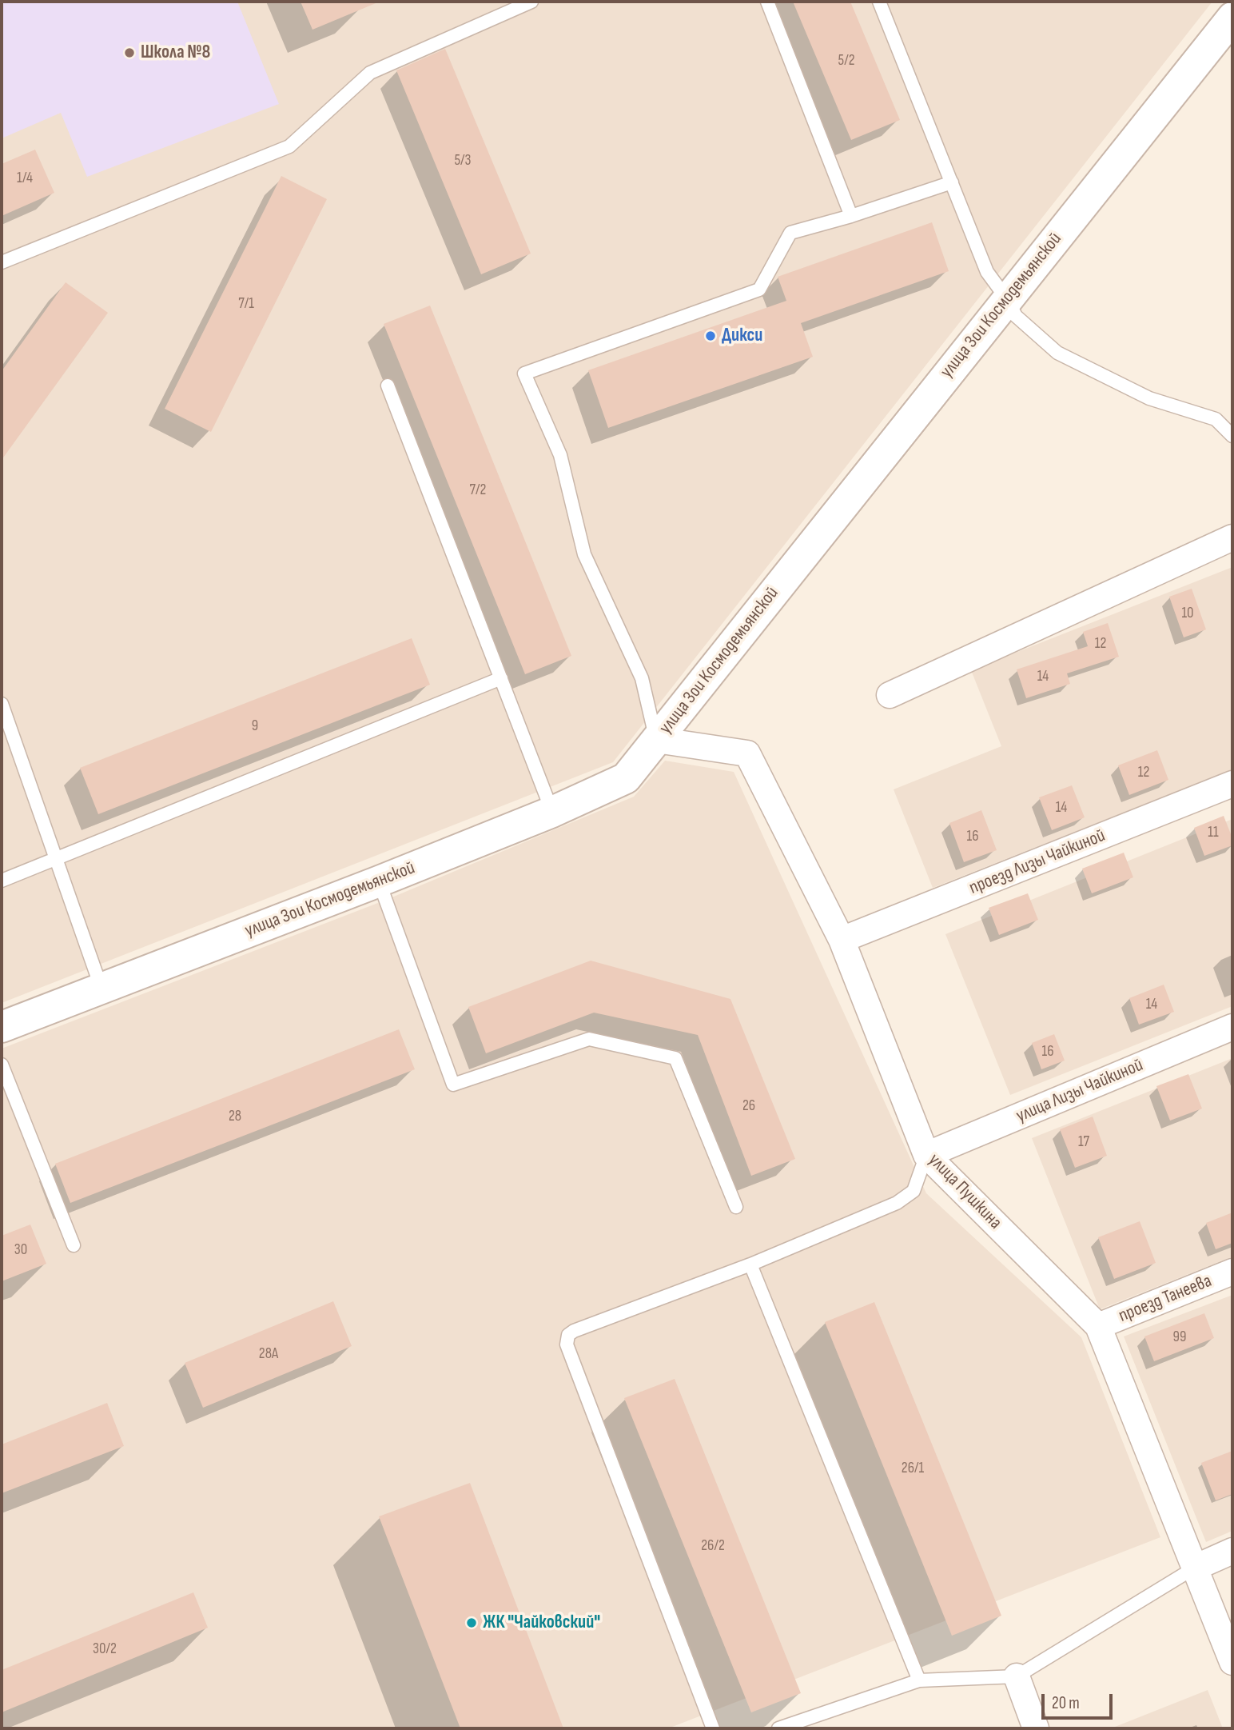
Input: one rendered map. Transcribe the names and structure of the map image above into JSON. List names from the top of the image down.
{
  "streets": {
    "street": [
      "улица Зои Космодемьянской",
      "проезд Лизы Чайкиной",
      "улица Лизы Чайкиной",
      "улица Пушкина",
      "проезд Танеева"
    ]
  },
  "crossings": [
    ["улица Зои Космодемьянской", "улица Пушкина"],
    ["проезд Лизы Чайкиной", "улица Пушкина"],
    ["улица Лизы Чайкиной", "улица Пушкина"],
    ["улица Пушкина", "проезд Танеева"]
  ],
  "places": ["Школа №8", "Дикси", "ЖК \"Чайковский\""],
  "house_numbers": [
    "5/2",
    "5/3",
    "1/4",
    "7/1",
    "7/2",
    "10",
    "12",
    "14",
    "9",
    "12",
    "14",
    "11",
    "16",
    "14",
    "16",
    "26",
    "28",
    "17",
    "30",
    "99",
    "28А",
    "26/1",
    "26/2",
    "30/2"
  ],
  "scale_bar": "20 m"
}
